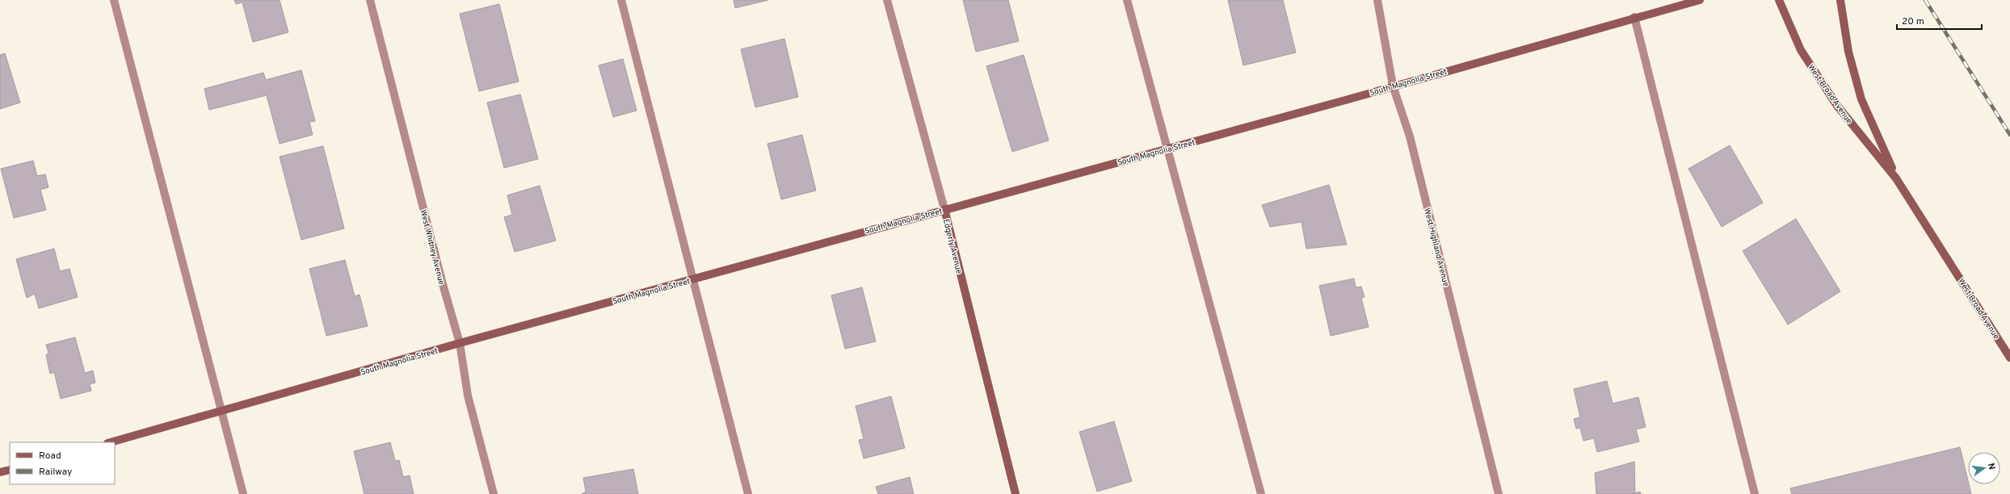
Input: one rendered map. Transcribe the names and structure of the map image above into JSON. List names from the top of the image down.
{
  "streets": {
    "street": [
      "South Magnolia Street",
      "West Broad Avenue",
      "Edgerly Avenue",
      "West Whitney Avenue",
      "West Highland Avenue"
    ]
  },
  "crossings": [
    ["South Magnolia Street", "Edgerly Avenue"],
    ["South Magnolia Street", "West Whitney Avenue"],
    ["South Magnolia Street", "West Highland Avenue"]
  ],
  "legend": ["Road", "Railway"],
  "scale_bar": "20 m",
  "north": "right"
}
